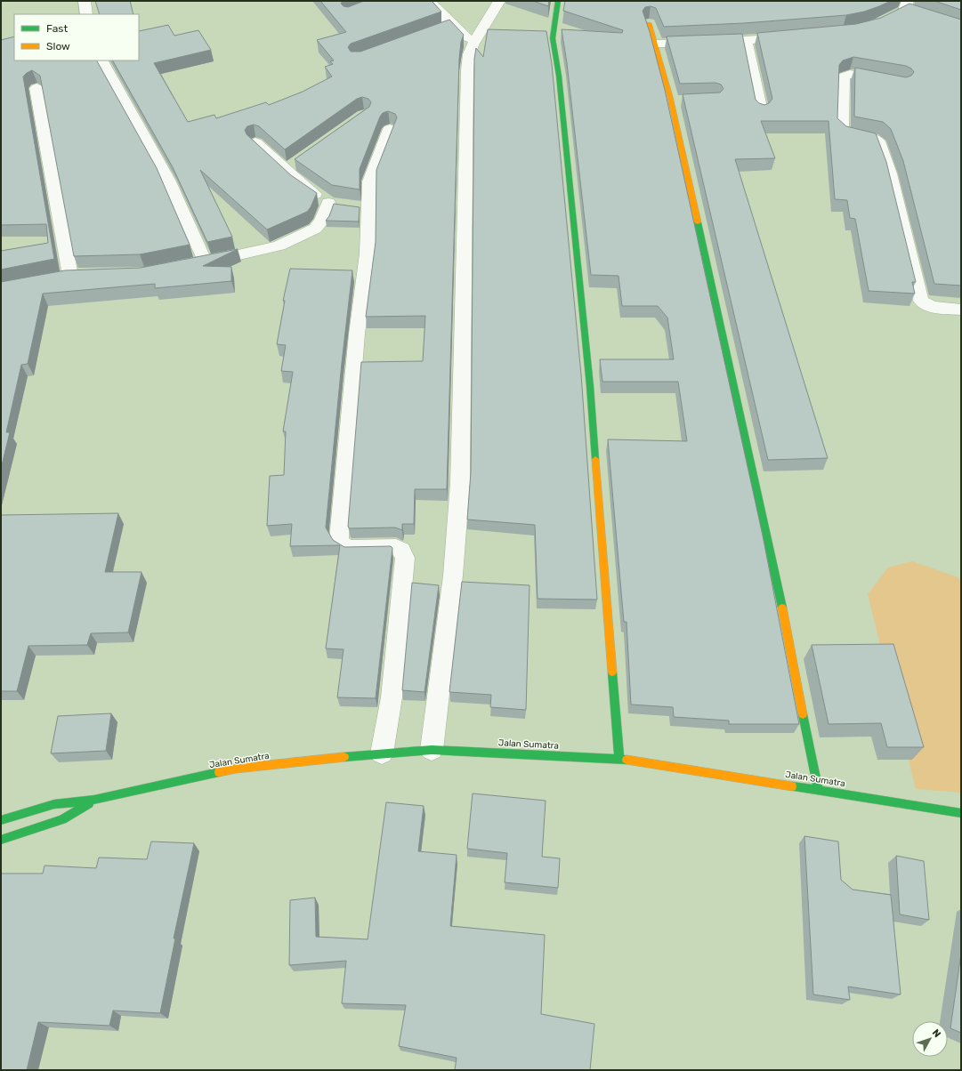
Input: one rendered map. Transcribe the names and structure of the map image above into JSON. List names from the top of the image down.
{
  "streets": {
    "main road": ["Jalan Sumatra"]
  },
  "legend": ["Fast", "Slow"],
  "north": "top right"
}
